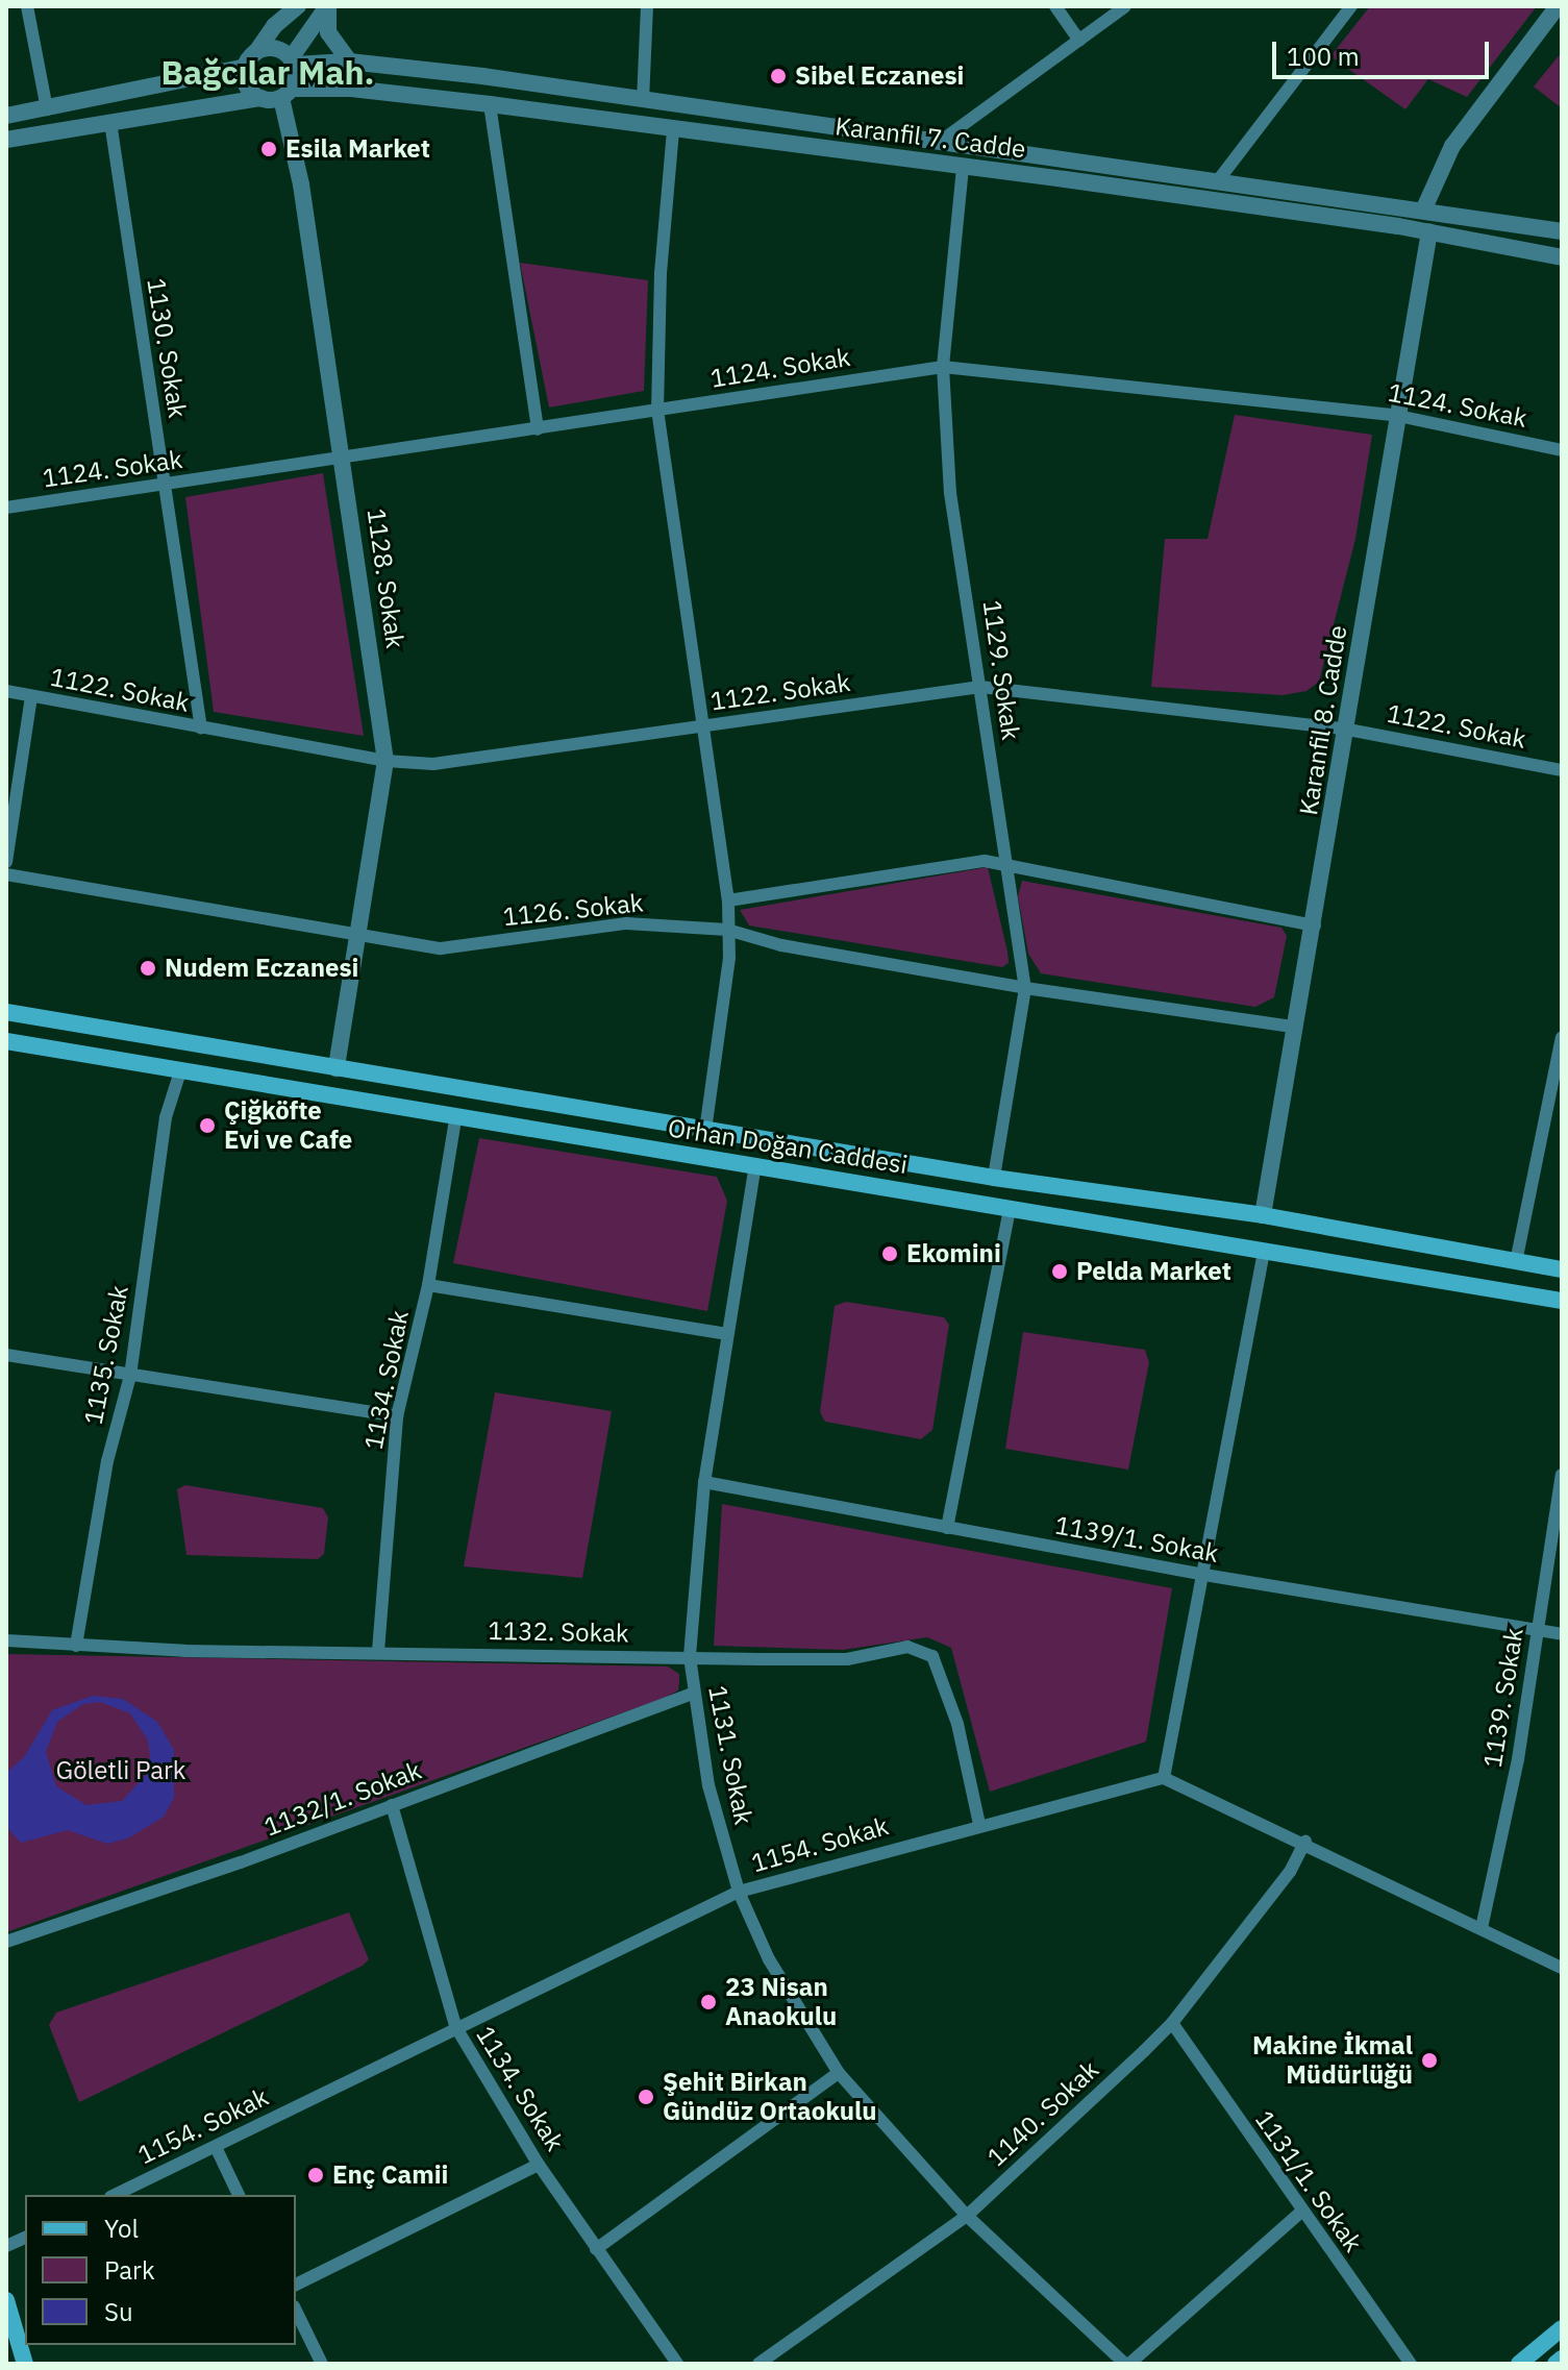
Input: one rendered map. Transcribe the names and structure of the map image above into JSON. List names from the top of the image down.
{
  "streets": {
    "main road": ["Orhan Doğan Caddesi"],
    "street": [
      "Karanfil 7. Cadde",
      "1130. Sokak",
      "1124. Sokak",
      "1128. Sokak",
      "1129. Sokak",
      "1122. Sokak",
      "Karanfil 8. Cadde",
      "1126. Sokak",
      "1135. Sokak",
      "1134. Sokak",
      "1139/1. Sokak",
      "1132. Sokak",
      "1139. Sokak",
      "1131. Sokak",
      "1132/1. Sokak",
      "1154. Sokak",
      "1140. Sokak",
      "1131/1. Sokak"
    ]
  },
  "crossings": [
    ["Karanfil 7. Cadde", "1128. Sokak"],
    ["Karanfil 7. Cadde", "1129. Sokak"],
    ["Karanfil 7. Cadde", "Karanfil 8. Cadde"],
    ["1130. Sokak", "1124. Sokak"],
    ["1130. Sokak", "1122. Sokak"],
    ["1124. Sokak", "1128. Sokak"],
    ["1124. Sokak", "1129. Sokak"],
    ["1124. Sokak", "Karanfil 8. Cadde"],
    ["1128. Sokak", "1122. Sokak"],
    ["1128. Sokak", "1126. Sokak"],
    ["1129. Sokak", "1122. Sokak"],
    ["1129. Sokak", "1126. Sokak"],
    ["1122. Sokak", "Karanfil 8. Cadde"],
    ["Karanfil 8. Cadde", "1126. Sokak"],
    ["Orhan Doğan Caddesi", "1135. Sokak"],
    ["Orhan Doğan Caddesi", "1134. Sokak"],
    ["Orhan Doğan Caddesi", "1131. Sokak"],
    ["1135. Sokak", "1132. Sokak"],
    ["1134. Sokak", "1132. Sokak"],
    ["1134. Sokak", "1132/1. Sokak"],
    ["1134. Sokak", "1154. Sokak"],
    ["1139/1. Sokak", "1139. Sokak"],
    ["1139/1. Sokak", "1131. Sokak"],
    ["1132. Sokak", "1131. Sokak"],
    ["1132. Sokak", "1154. Sokak"],
    ["1131. Sokak", "1132/1. Sokak"],
    ["1131. Sokak", "1154. Sokak"],
    ["1131. Sokak", "1140. Sokak"],
    ["1140. Sokak", "1131/1. Sokak"]
  ],
  "districts": ["Bağcılar Mah."],
  "parks": ["Göletli Park"],
  "places": [
    "Sibel Eczanesi",
    "Esila Market",
    "Nudem Eczanesi",
    "Çiğköfte Evi ve Cafe",
    "Ekomini",
    "Pelda Market",
    "23 Nisan Anaokulu",
    "Makine İkmal Müdürlüğü",
    "Şehit Birkan Gündüz Ortaokulu",
    "Enç Camii"
  ],
  "legend": ["Yol", "Park", "Su"],
  "scale_bar": "100 m"
}
